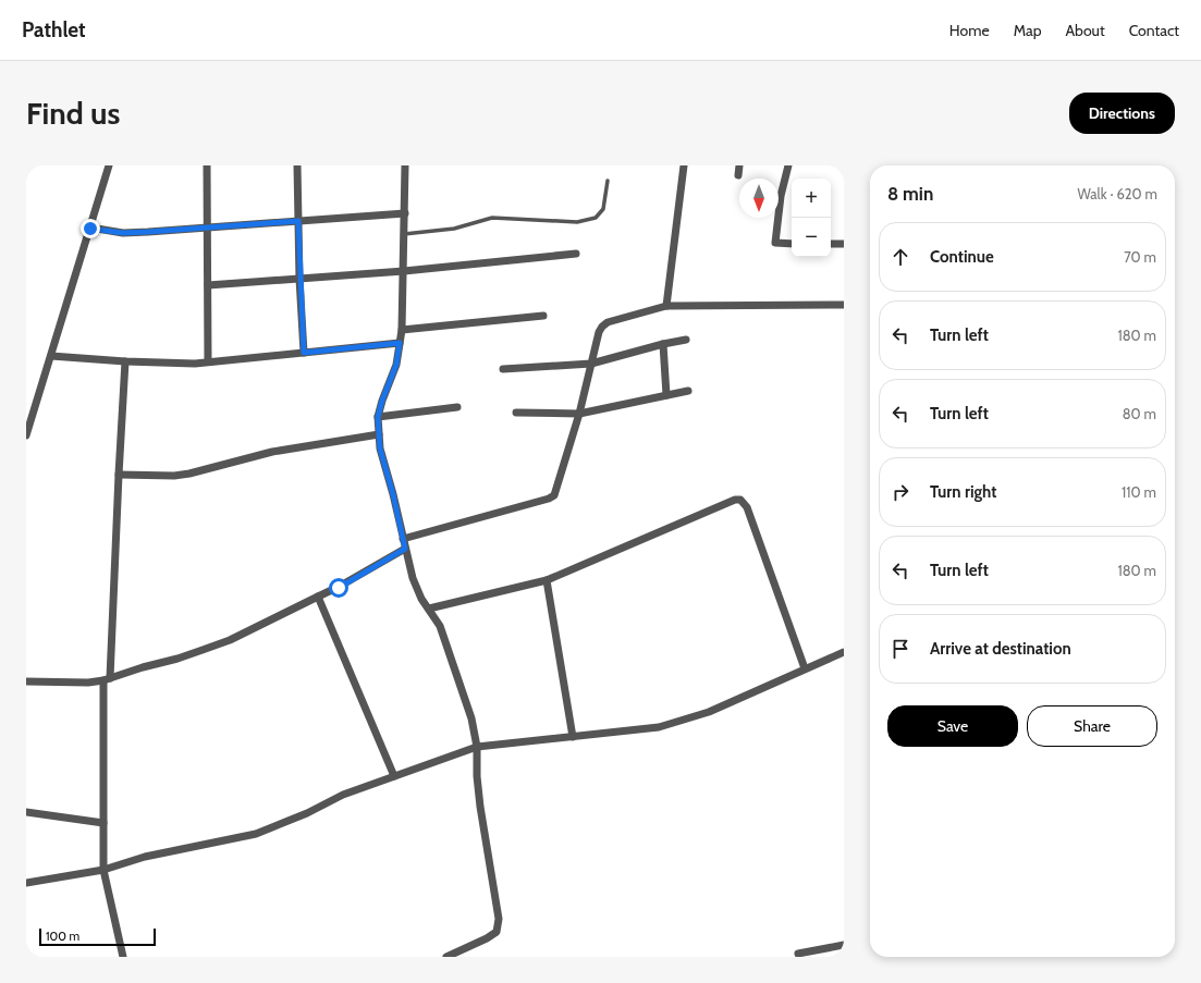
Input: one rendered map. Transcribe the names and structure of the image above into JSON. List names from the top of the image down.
{
  "scale_bar": "100 m",
  "north": "bottom",
  "page": {
    "header": "Pathlet",
    "nav": [
      "Home",
      "Map",
      "About",
      "Contact"
    ],
    "buttons": [
      "Directions",
      ["Save", "Share"]
    ],
    "title": "Find us",
    "heading": ["8 min", "Walk · 620 m"],
    "map_buttons": ["+", "−"],
    "list": [
      ["Continue", "70 m"],
      ["Turn left", "180 m"],
      ["Turn left", "80 m"],
      ["Turn right", "110 m"],
      ["Turn left", "180 m"],
      "Arrive at destination"
    ],
    "scale": "100 m"
  }
}
